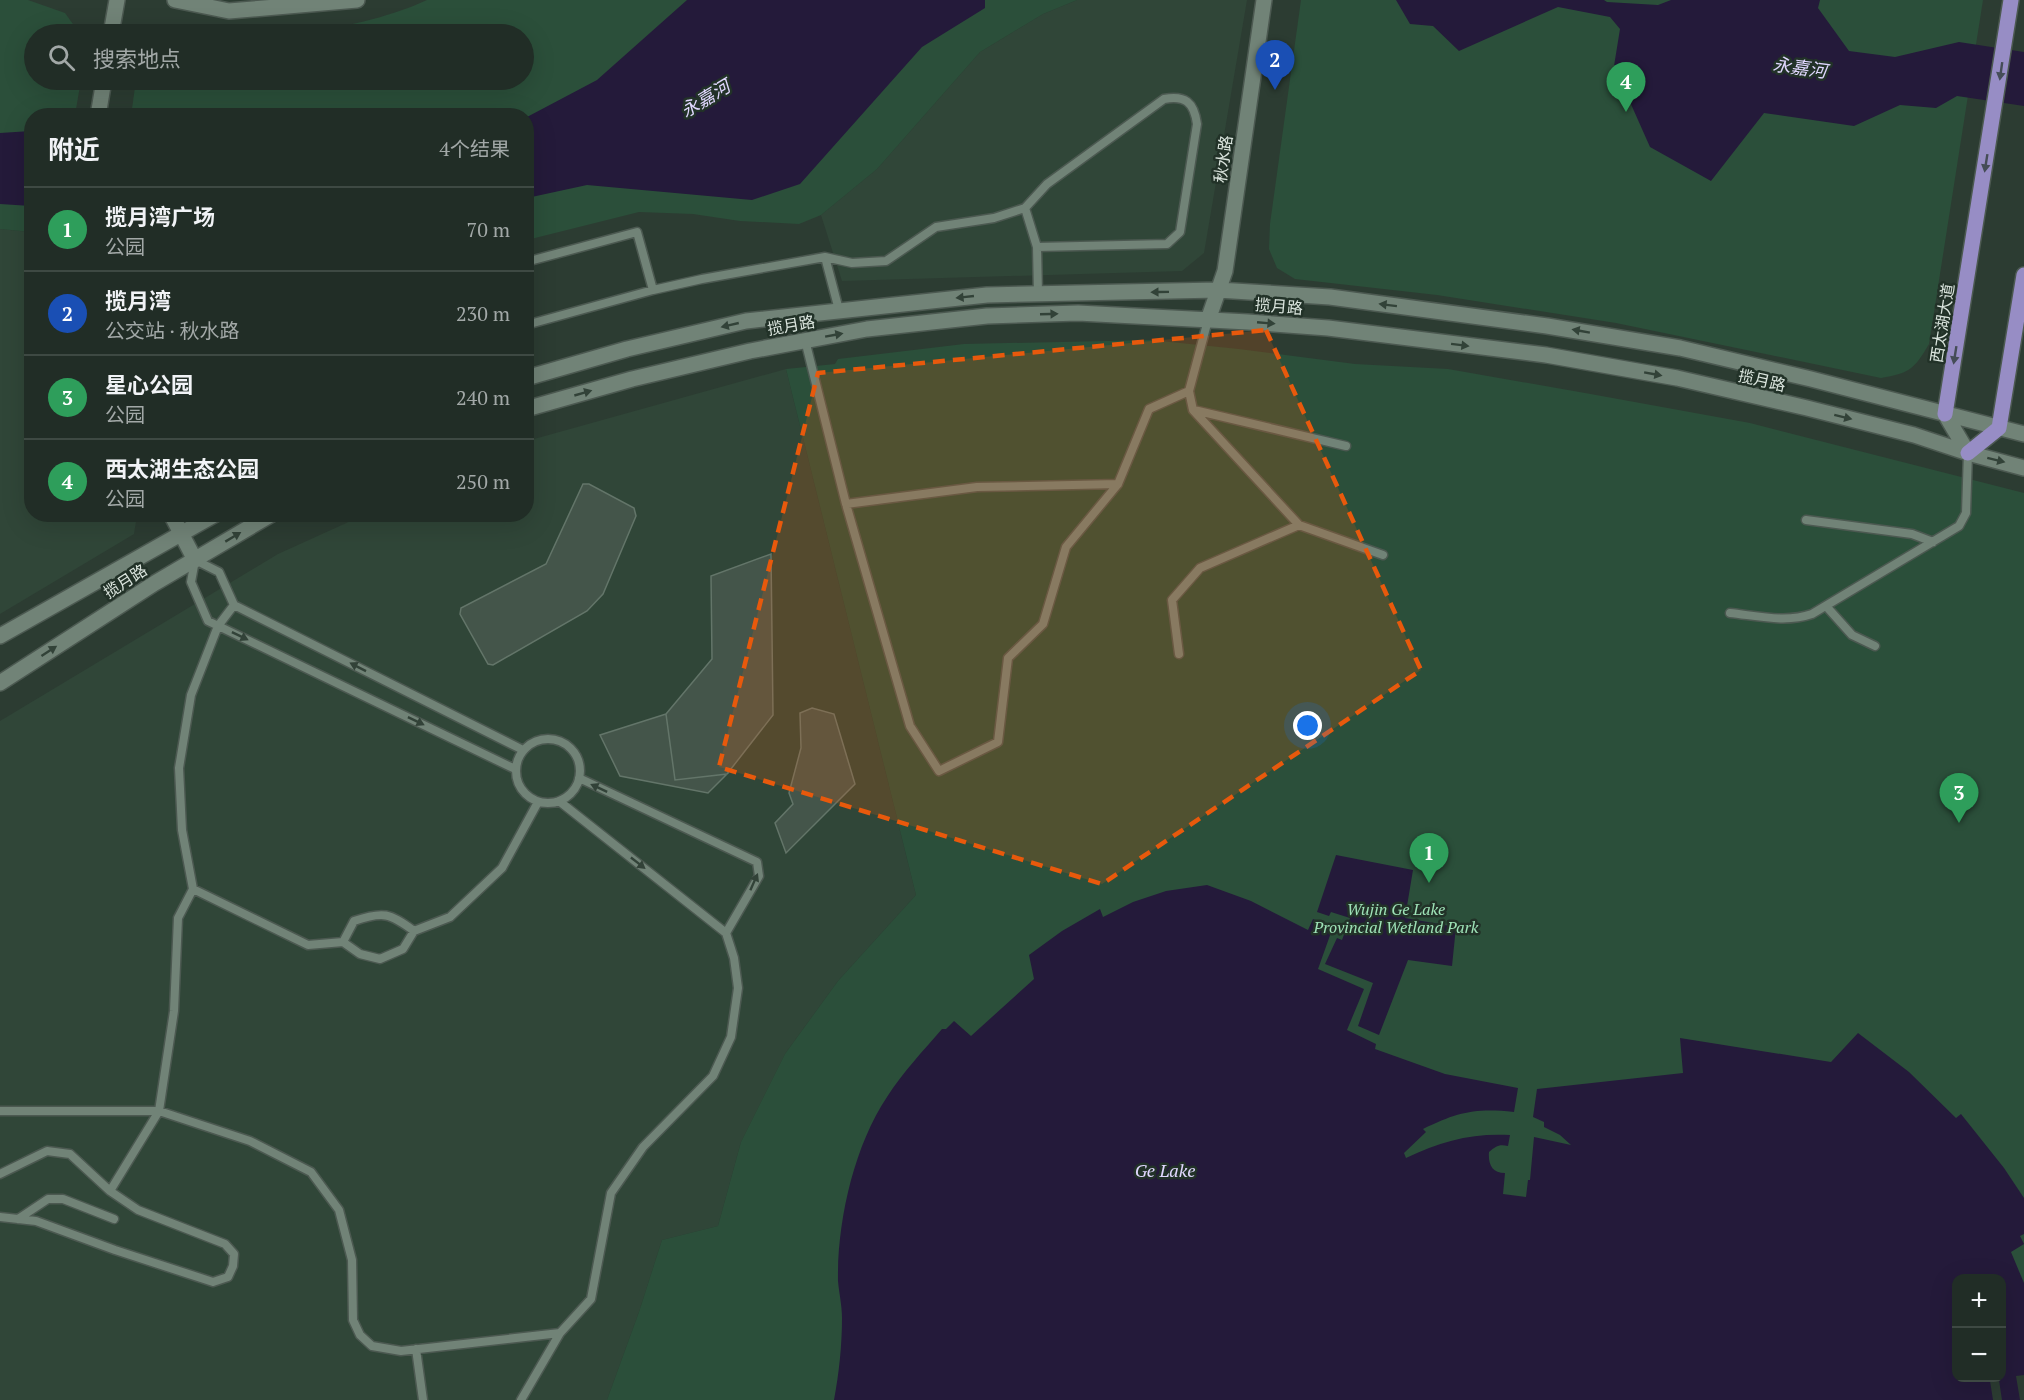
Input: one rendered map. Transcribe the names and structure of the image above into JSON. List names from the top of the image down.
{
  "streets": {
    "main road": ["西太湖大道"],
    "street": ["秋水路", "揽月路"]
  },
  "crossings": [
    ["秋水路", "揽月路"],
    ["揽月路", "西太湖大道"]
  ],
  "water": ["永嘉河", "Ge Lake"],
  "parks": ["Wujin Ge Lake Provincial Wetland Park"],
  "page": {
    "search": "搜索地点",
    "pins": [
      "2",
      "4",
      "3",
      "1"
    ],
    "heading": ["附近", "4个结果"],
    "list": [
      {
        "mark": "1",
        "name": "揽月湾广场",
        "note": "公园",
        "value": "70 m"
      },
      {
        "mark": "2",
        "name": "揽月湾",
        "note": "公交站 · 秋水路",
        "value": "230 m"
      },
      {
        "mark": "3",
        "name": "星心公园",
        "note": "公园",
        "value": "240 m"
      },
      {
        "mark": "4",
        "name": "西太湖生态公园",
        "note": "公园",
        "value": "250 m"
      }
    ],
    "map_buttons": ["+", "−"]
  }
}
